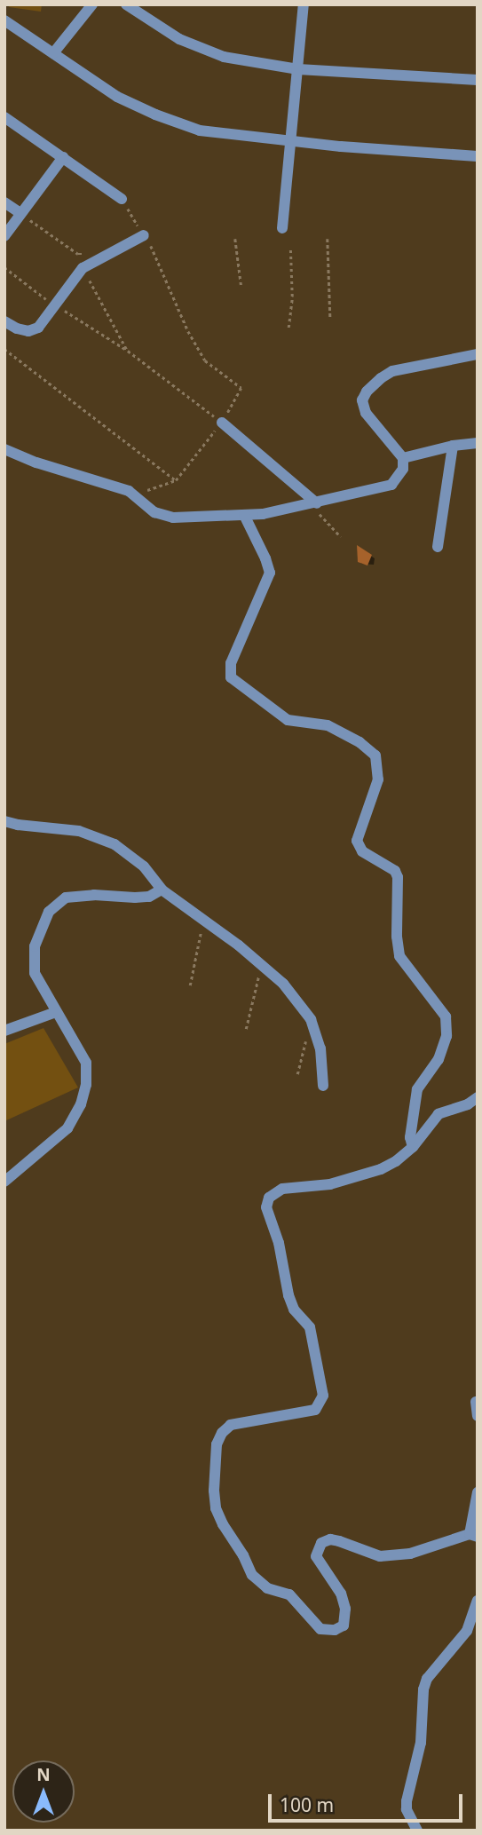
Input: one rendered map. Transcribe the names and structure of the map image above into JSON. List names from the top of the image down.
{
  "scale_bar": "100 m",
  "north": "top"
}
